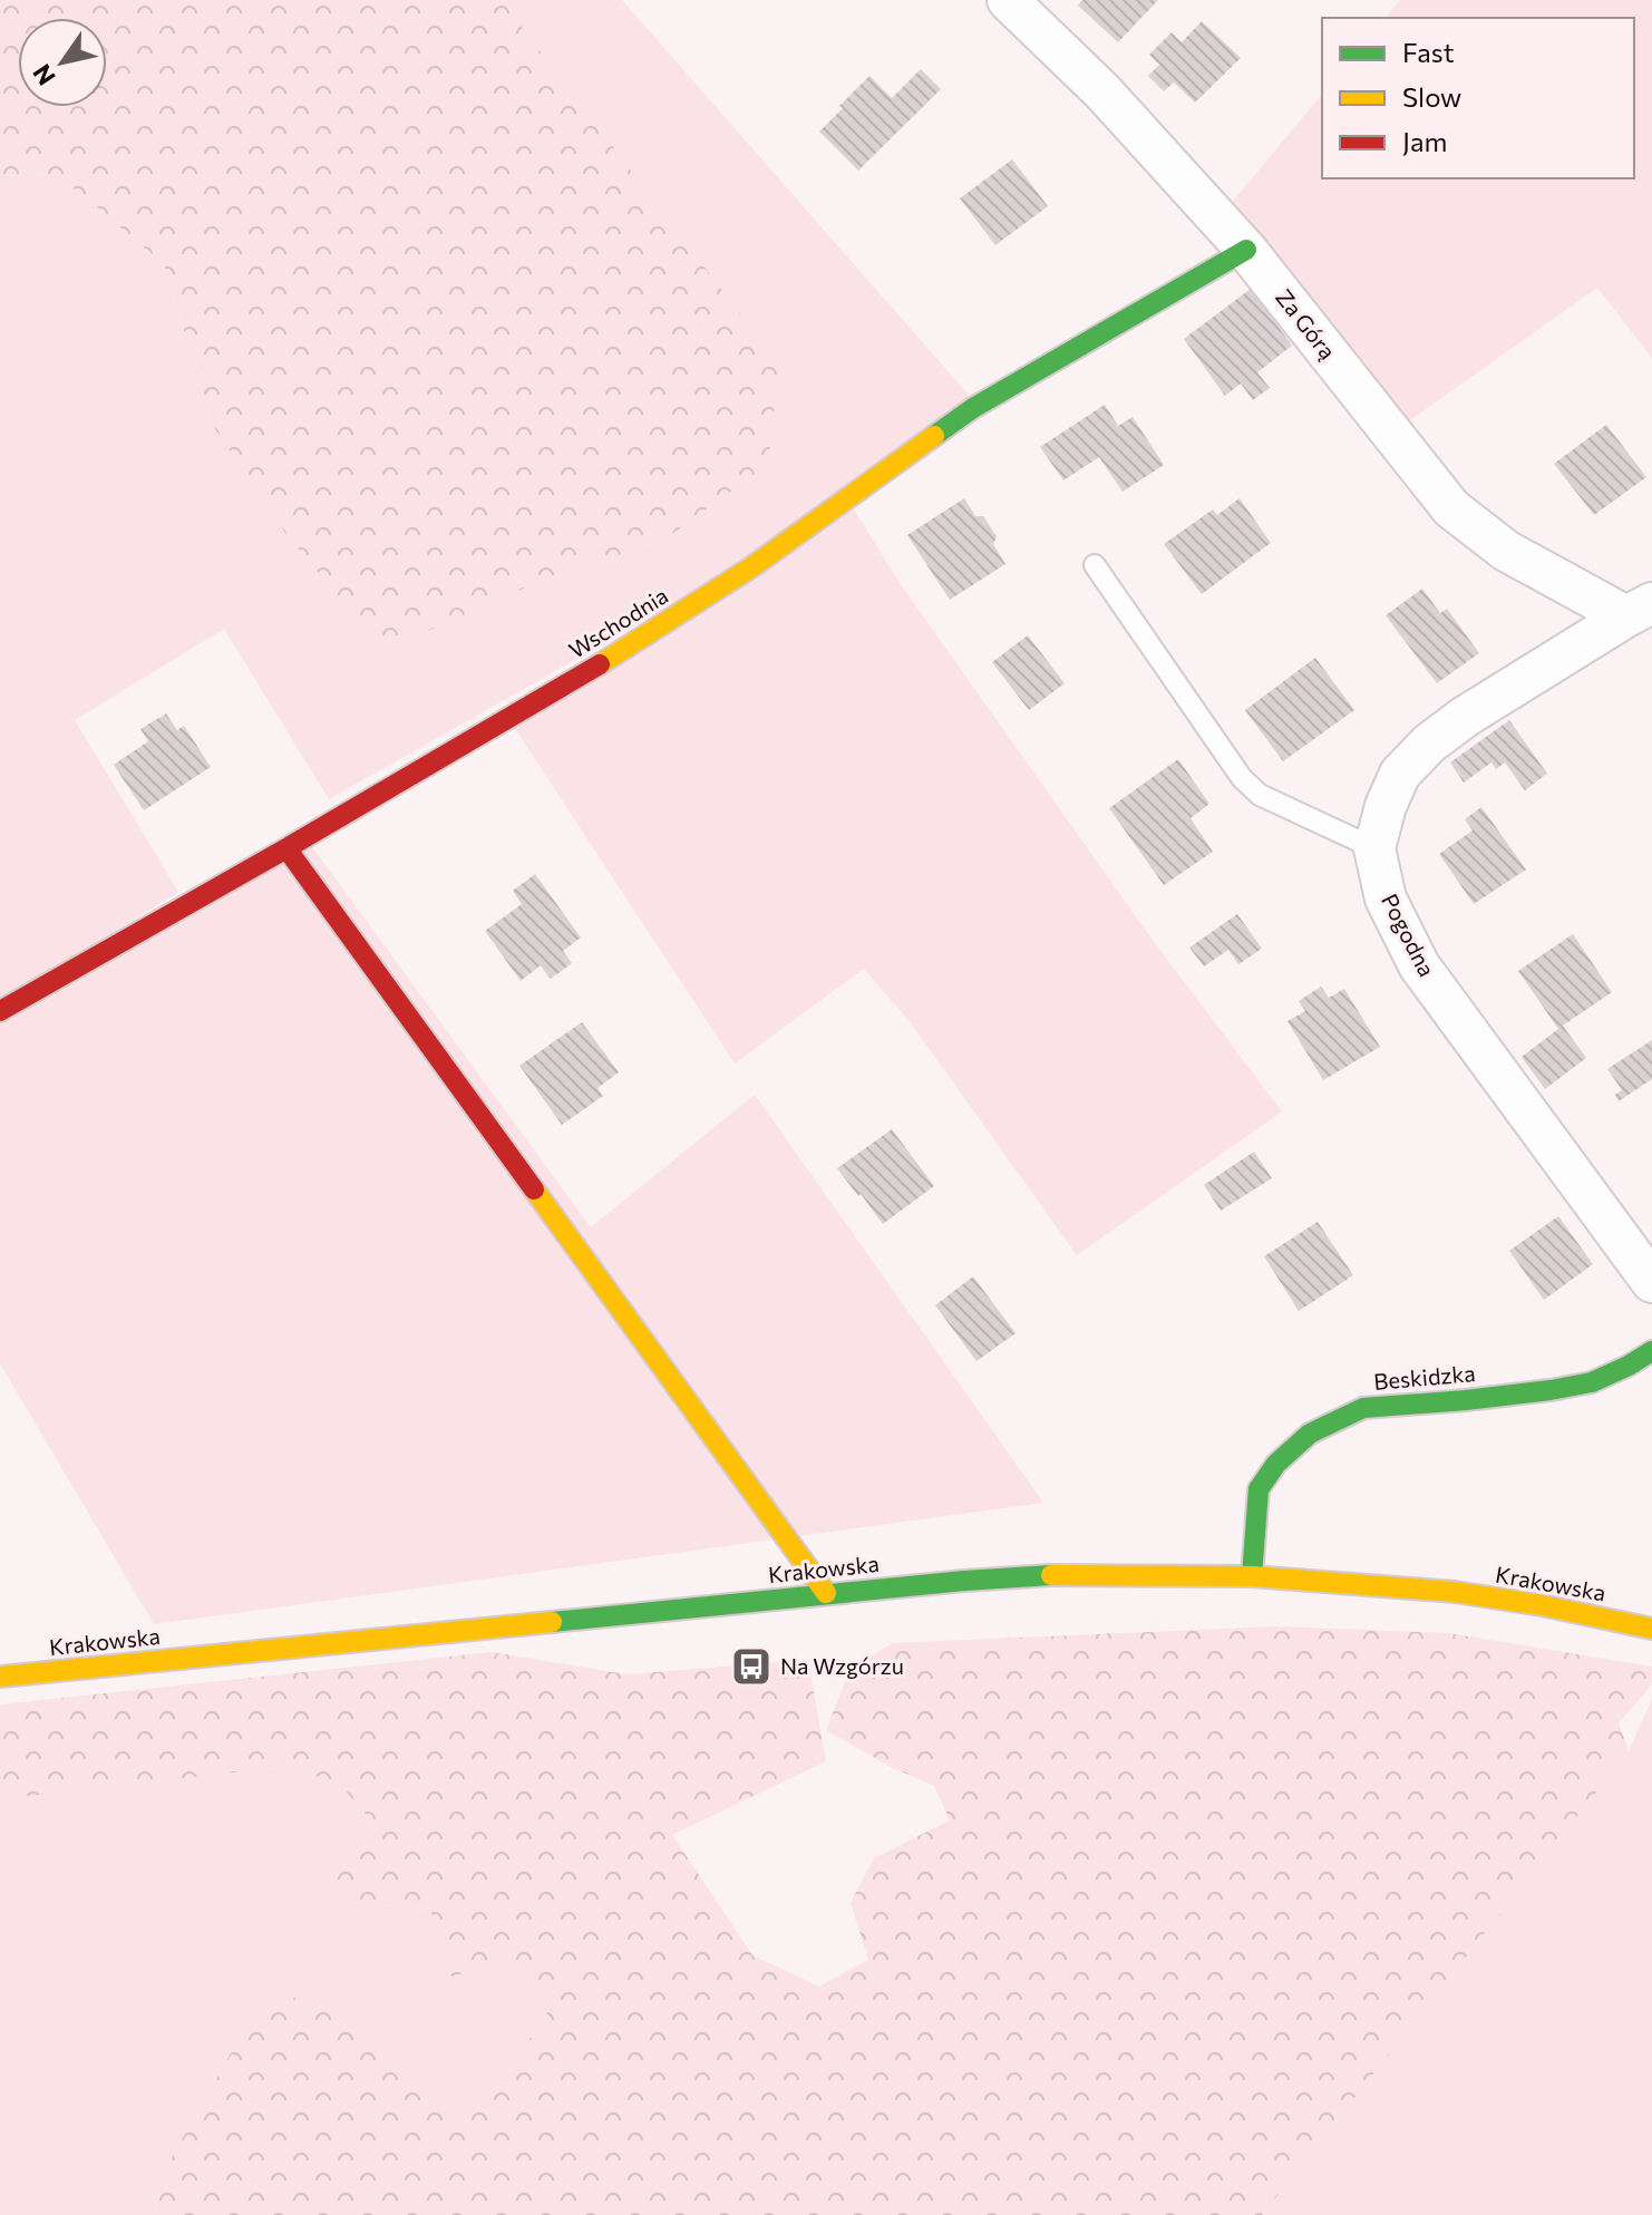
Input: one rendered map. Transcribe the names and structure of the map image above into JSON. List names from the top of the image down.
{
  "streets": {
    "street": [
      "Za Górą",
      "Wschodnia",
      "Pogodna",
      "Beskidzka",
      "Krakowska"
    ]
  },
  "crossings": [
    ["Za Górą", "Wschodnia"],
    ["Za Górą", "Pogodna"],
    ["Beskidzka", "Krakowska"]
  ],
  "places": {
    "bus stop": ["Na Wzgórzu"]
  },
  "legend": ["Fast", "Slow", "Jam"],
  "north": "bottom left"
}
